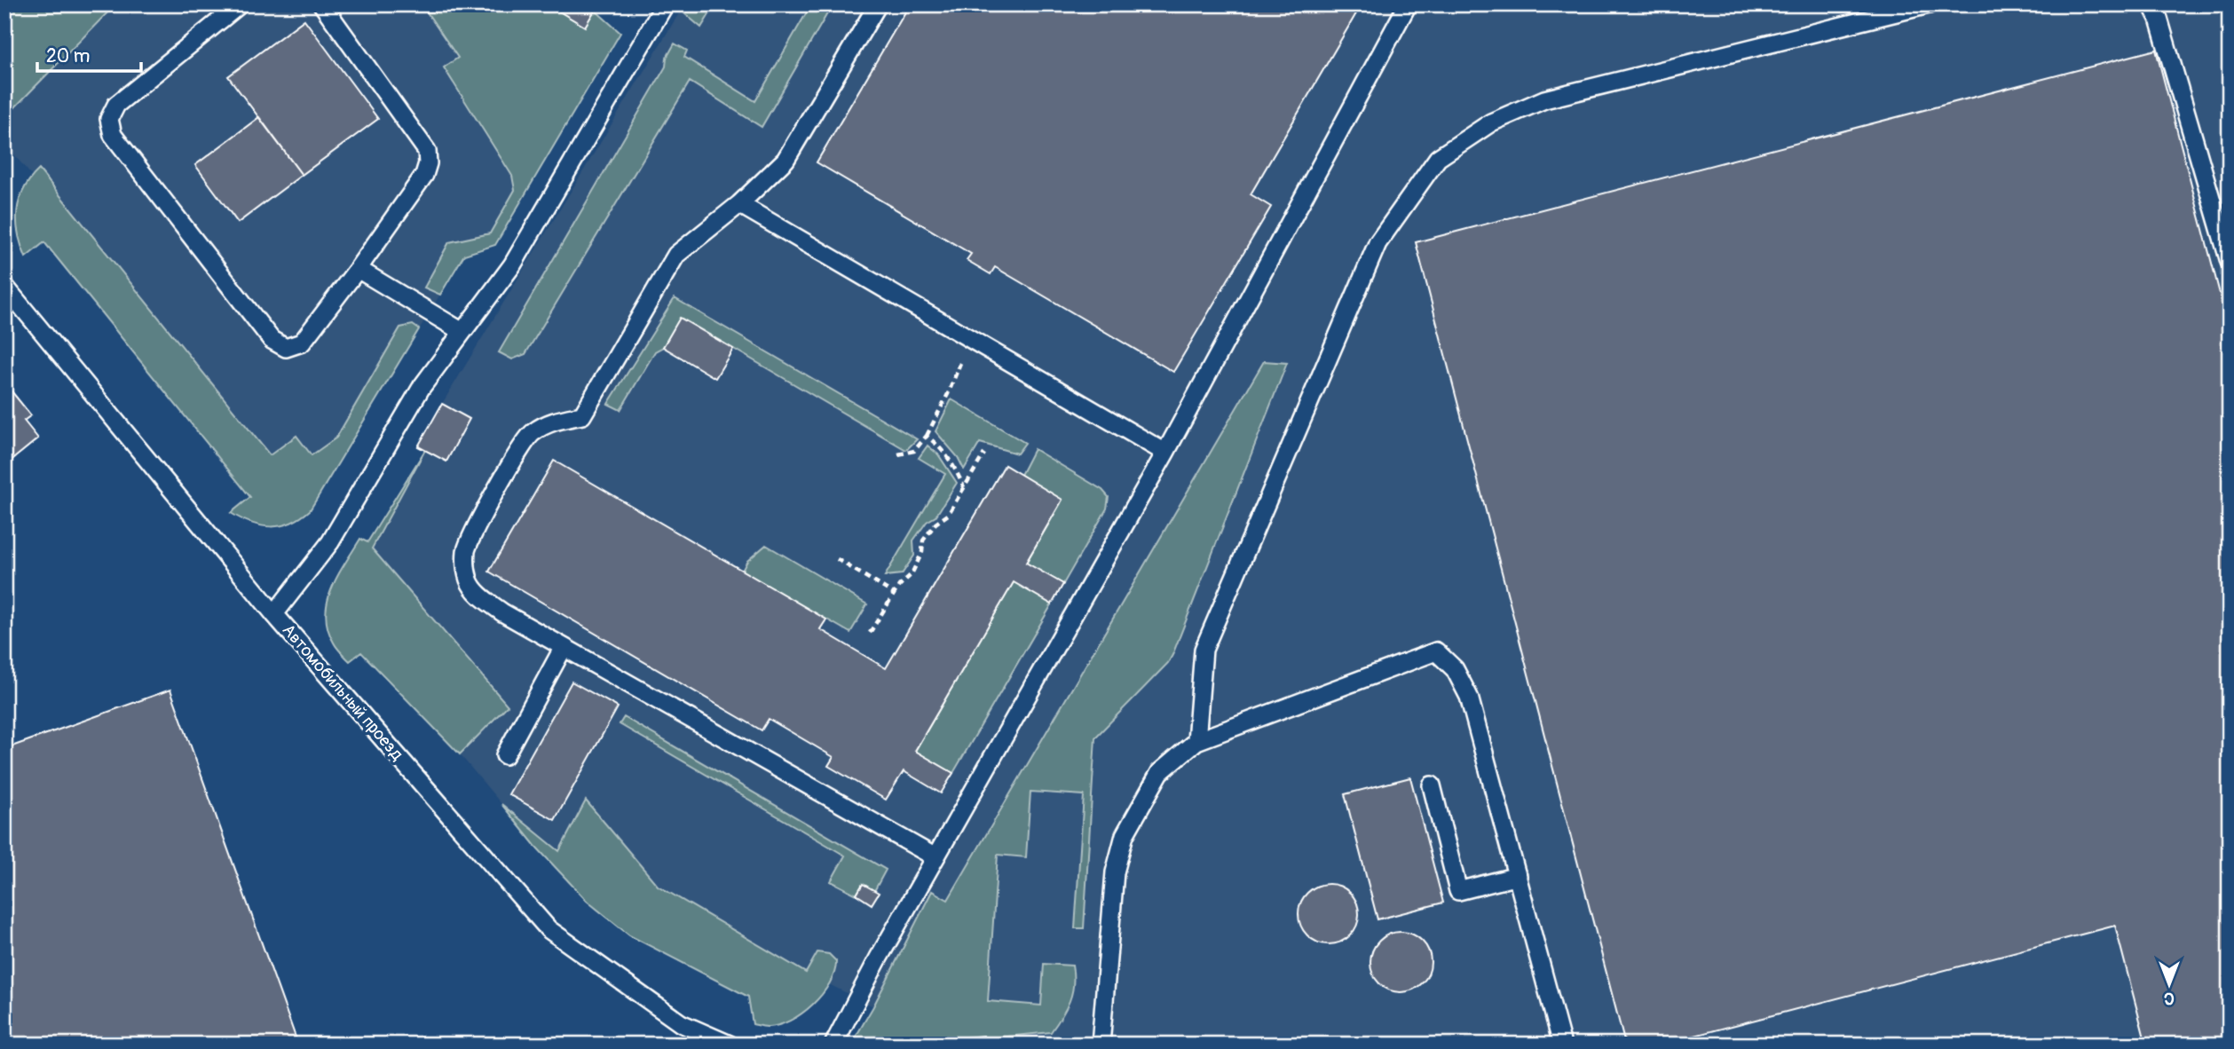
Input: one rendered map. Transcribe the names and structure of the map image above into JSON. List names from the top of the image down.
{
  "streets": {
    "lane": ["Автомобильный проезд"]
  },
  "scale_bar": "20 m",
  "north": "bottom"
}
